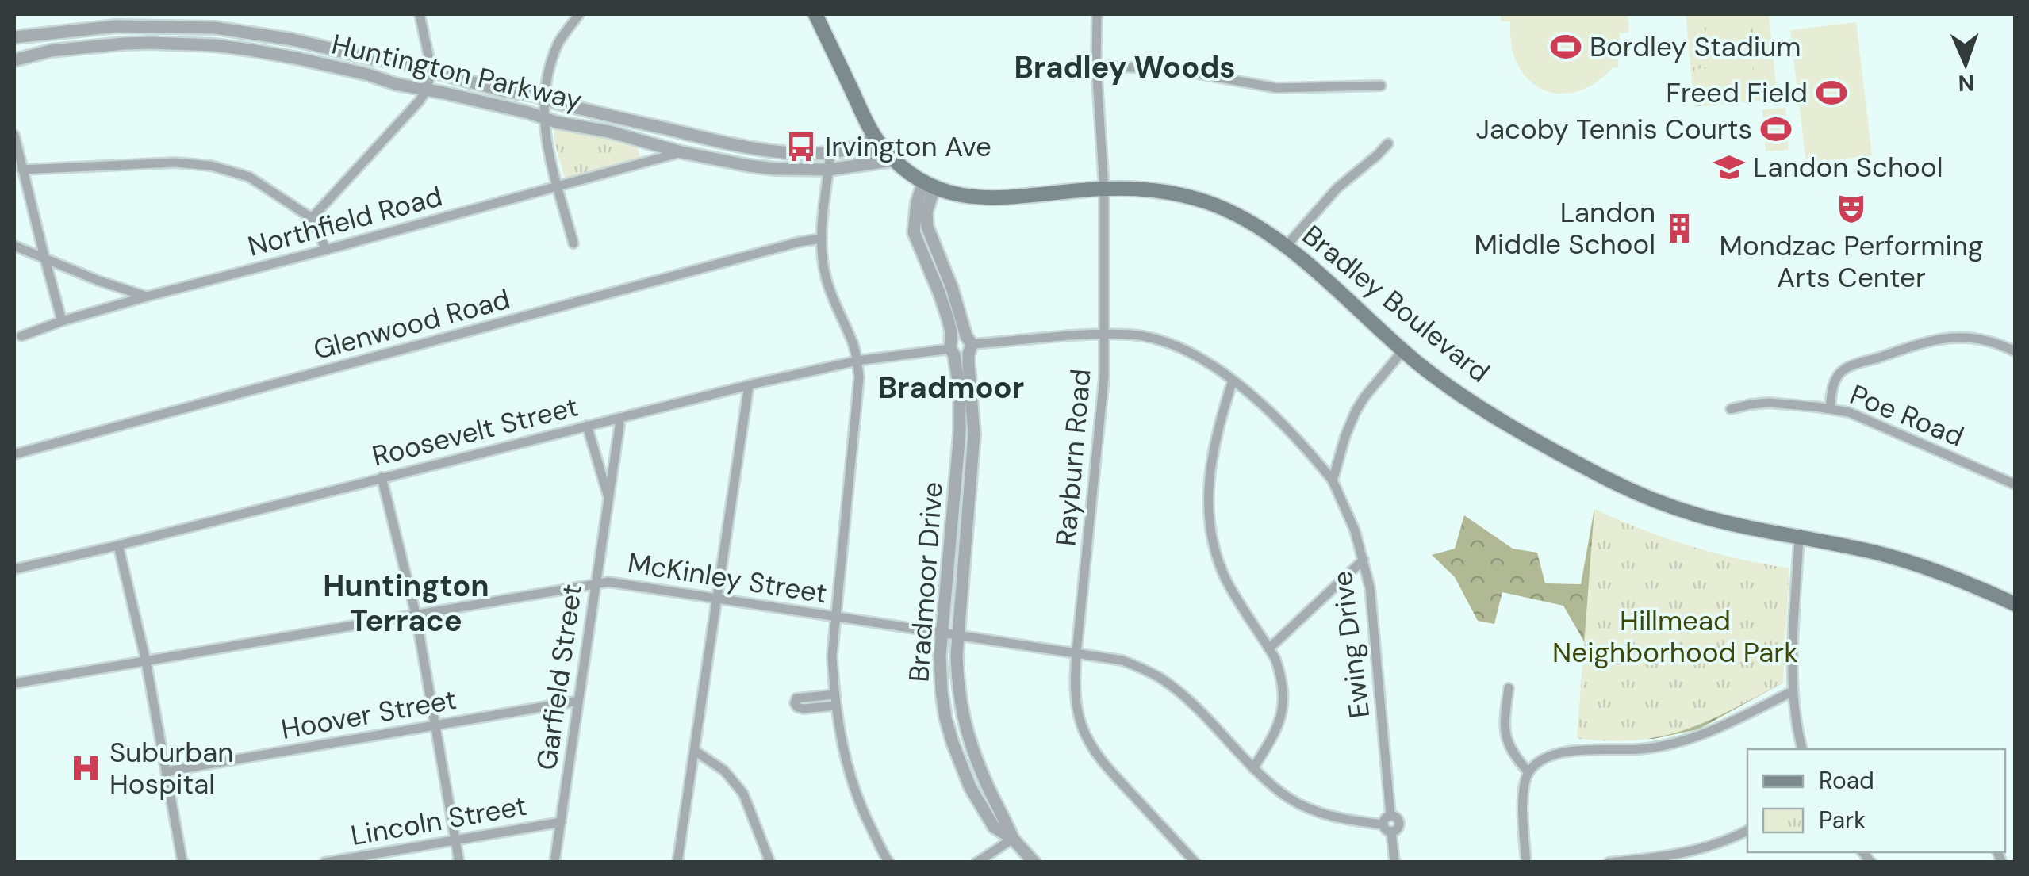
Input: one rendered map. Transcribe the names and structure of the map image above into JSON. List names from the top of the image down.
{
  "streets": {
    "main road": ["Bradley Boulevard"],
    "street": [
      "Huntington Parkway",
      "Northfield Road",
      "Glenwood Road",
      "Poe Road",
      "Roosevelt Street",
      "Rayburn Road",
      "McKinley Street",
      "Bradmoor Drive",
      "Ewing Drive",
      "Garfield Street",
      "Hoover Street",
      "Lincoln Street"
    ]
  },
  "crossings": [
    ["Huntington Parkway", "Northfield Road"],
    ["Huntington Parkway", "Bradley Boulevard"],
    ["Bradley Boulevard", "Rayburn Road"],
    ["Bradley Boulevard", "Bradmoor Drive"],
    ["Roosevelt Street", "Bradmoor Drive"],
    ["Roosevelt Street", "Garfield Street"],
    ["Rayburn Road", "McKinley Street"],
    ["McKinley Street", "Bradmoor Drive"],
    ["McKinley Street", "Ewing Drive"],
    ["McKinley Street", "Garfield Street"],
    ["Garfield Street", "Hoover Street"],
    ["Garfield Street", "Lincoln Street"]
  ],
  "districts": ["Bradley Woods", "Bradmoor", "Huntington Terrace"],
  "parks": ["Hillmead Neighborhood Park"],
  "places": {
    "sports": ["Bordley Stadium", "Freed Field", "Jacoby Tennis Courts"],
    "bus stop": ["Irvington Ave"],
    "school or university": ["Landon School"],
    "theatre": ["Mondzac Performing Arts Center"],
    "building": ["Landon Middle School"],
    "hospital": ["Suburban Hospital"]
  },
  "legend": ["Road", "Park"],
  "north": "bottom"
}
